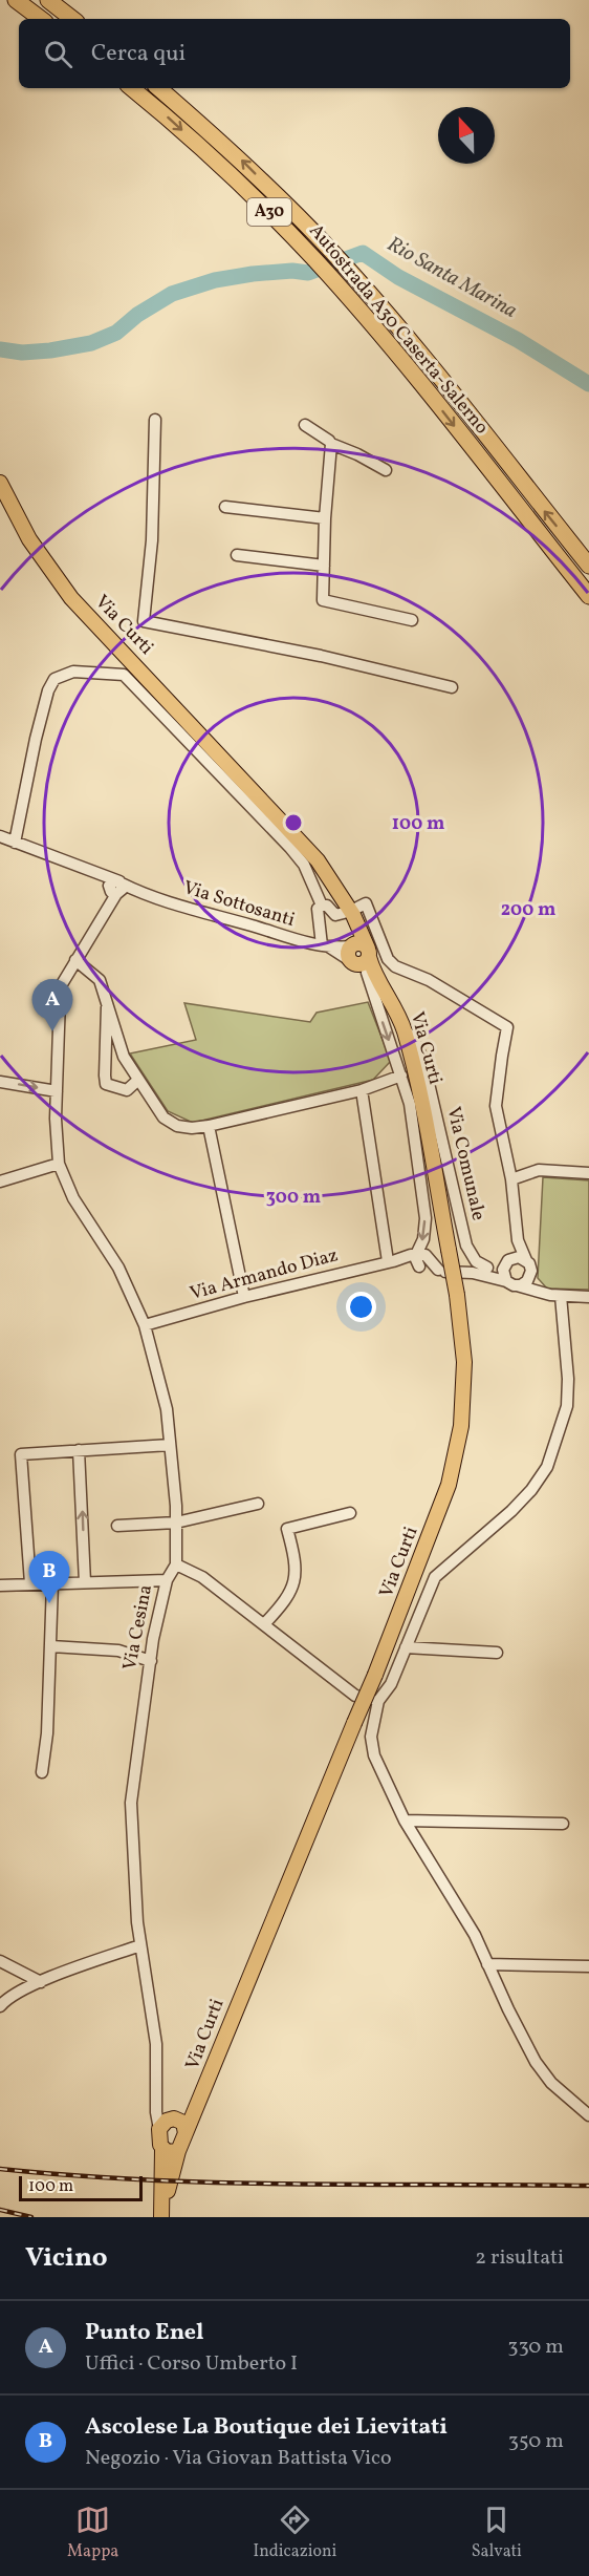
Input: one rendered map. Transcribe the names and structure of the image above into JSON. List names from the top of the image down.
{
  "streets": {
    "highway": ["A30", "Autostrada A30 Caserta-Salerno"],
    "main road": ["Via Curti"],
    "street": [
      "Via Sottosanti",
      "Via Comunale",
      "Via Armando Diaz",
      "Via Cesina"
    ]
  },
  "crossings": [
    ["Via Curti", "Via Sottosanti"],
    ["Via Curti", "Via Comunale"],
    ["Via Curti", "Via Armando Diaz"],
    ["Via Curti", "Via Cesina"]
  ],
  "water": ["Rio Santa Marina"],
  "scale_bar": "100 m",
  "north": "top",
  "page": {
    "search": "Cerca qui",
    "pins": ["A", "B"],
    "scale": "100 m",
    "heading": ["Vicino", "2 risultati"],
    "list": [
      {
        "mark": "A",
        "name": "Punto Enel",
        "note": "Uffici · Corso Umberto I",
        "value": "330 m"
      },
      {
        "mark": "B",
        "name": "Ascolese La Boutique dei Lievitati",
        "note": "Negozio · Via Giovan Battista Vico",
        "value": "350 m"
      }
    ],
    "nav": ["Mappa", "Indicazioni", "Salvati"]
  },
  "rings": ["100 m", "200 m", "300 m"]
}
